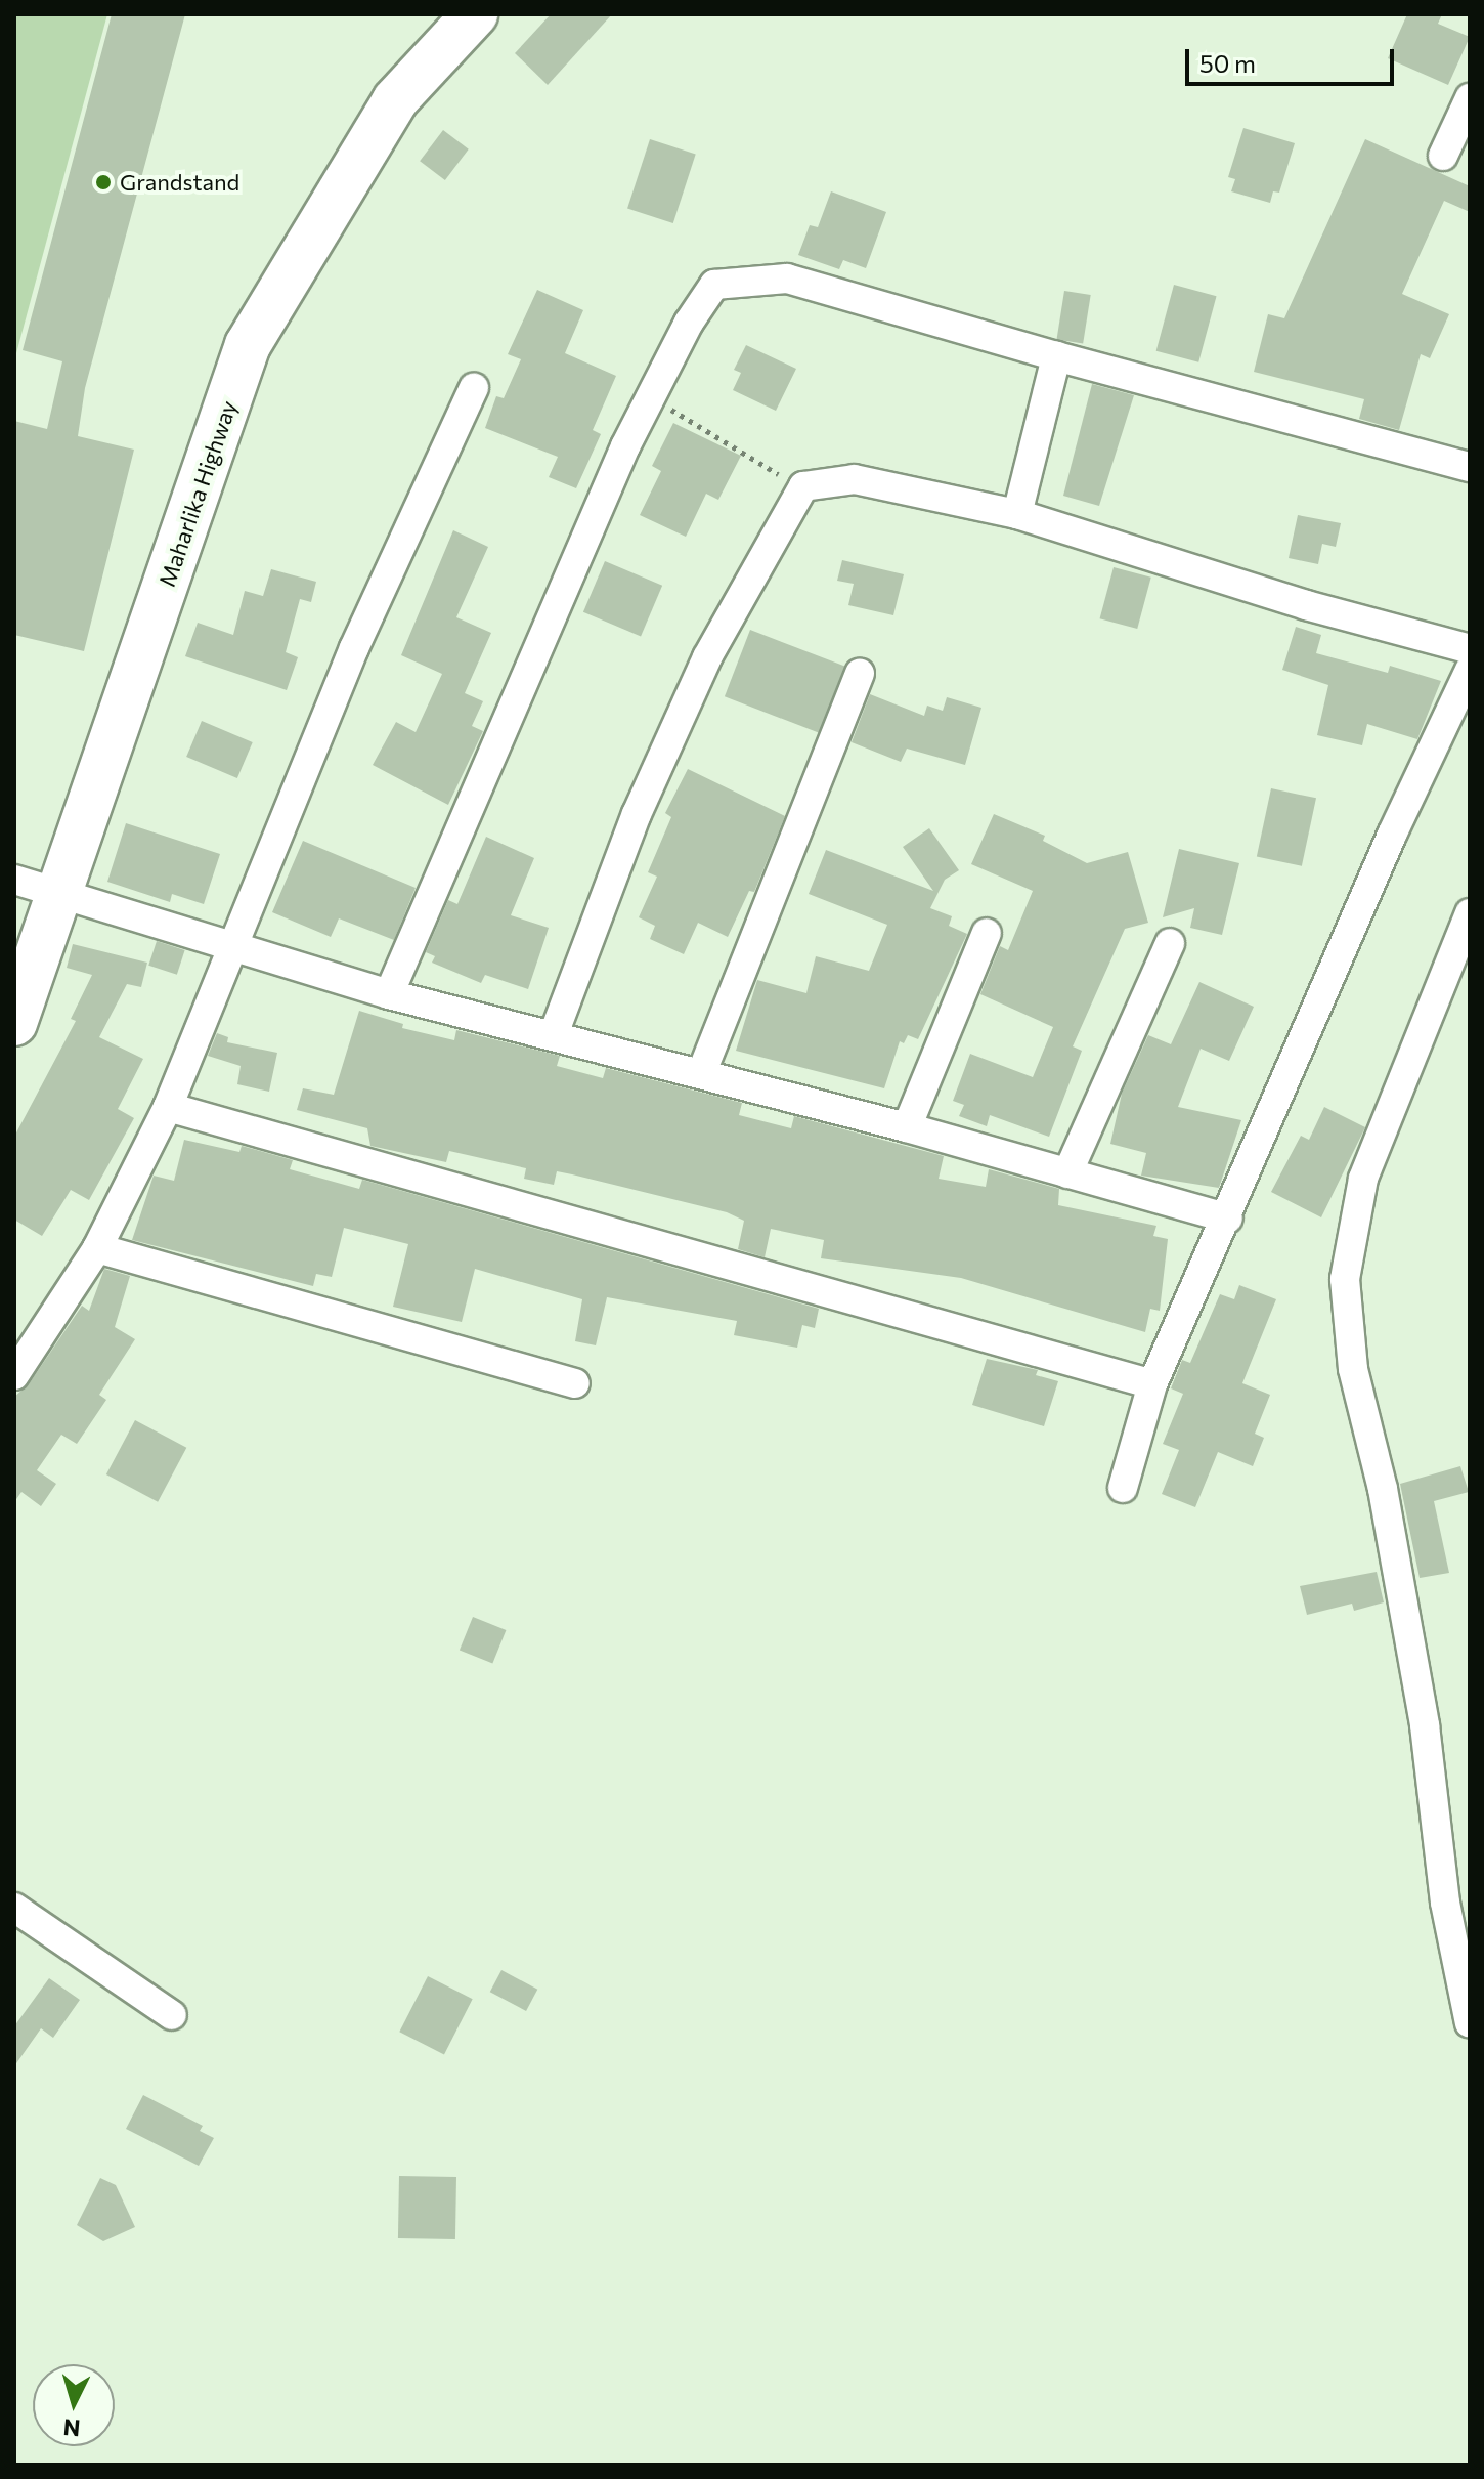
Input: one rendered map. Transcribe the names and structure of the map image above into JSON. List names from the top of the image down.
{
  "streets": {
    "highway": ["Maharlika Highway"]
  },
  "places": ["Grandstand"],
  "scale_bar": "50 m",
  "north": "bottom"
}
